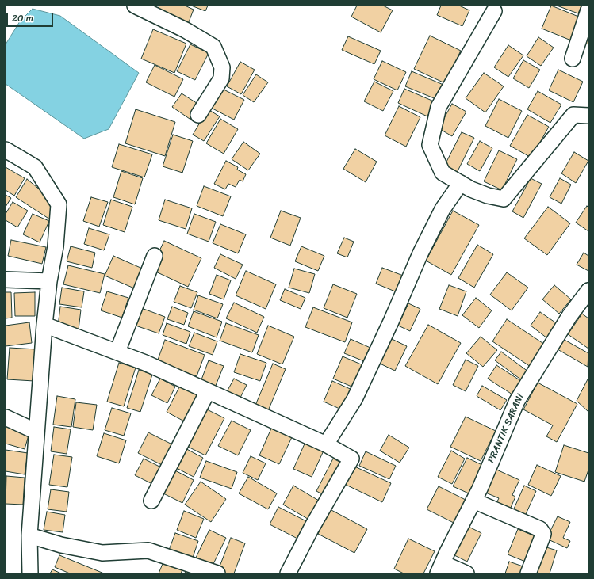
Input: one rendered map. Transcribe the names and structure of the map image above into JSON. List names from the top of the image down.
{
  "streets": {
    "street": ["PRANTIK SARANI"]
  },
  "scale_bar": "20 m"
}
